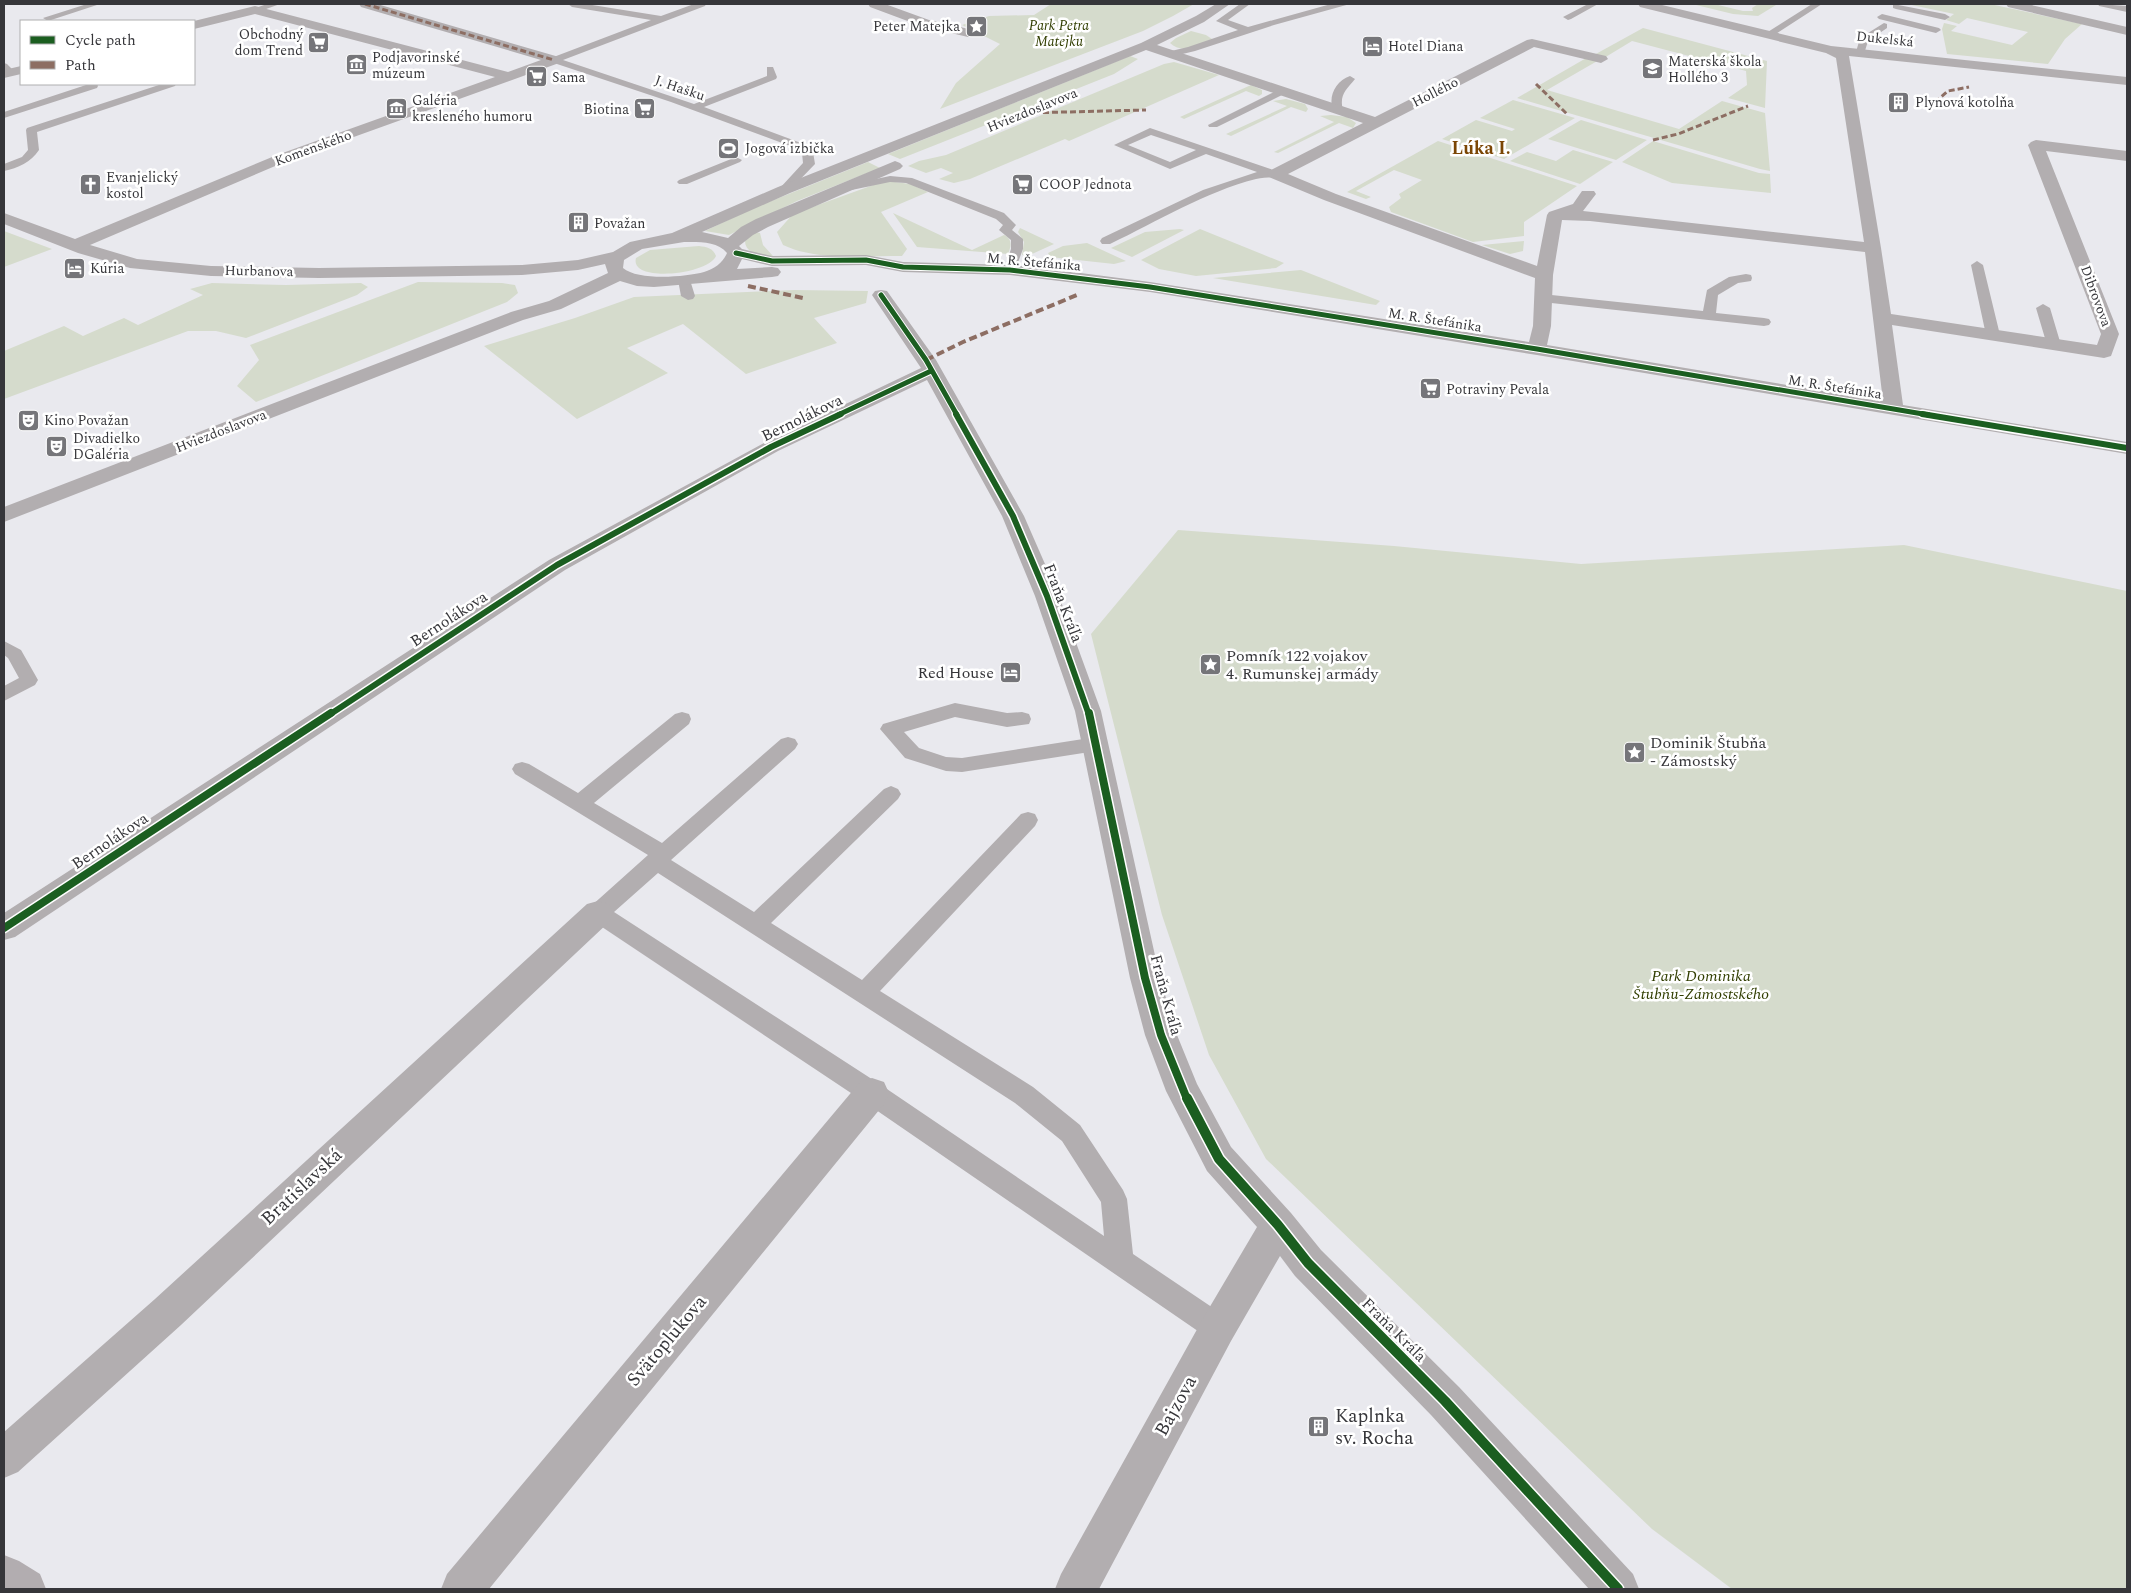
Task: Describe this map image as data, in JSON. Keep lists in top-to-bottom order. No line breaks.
{"streets":{"street":["Dukelská","Hollého","Hviezdoslavova","Komenského","M. R. Štefánika","Hurbanova","Dibrovova","Bernolákova","Fraňa Kráľa","Bratislavská","Svätoplukova","Bajzova"],"lane":["J. Hašku"]},"crossings":[["J. Hašku","Hviezdoslavova"],["J. Hašku","Komenského"],["Hviezdoslavova","M. R. Štefánika"],["Hviezdoslavova","Hurbanova"],["Komenského","Hurbanova"],["Bernolákova","Fraňa Kráľa"],["Fraňa Kráľa","Bajzova"]],"districts":["Lúka I."],"parks":["Park Petra Matejku","Park Dominika Štubňu-Zámostského"],"places":{"place":["Peter Matejka","Pomník 122 vojakov 4. Rumunskej armády","Dominik Štubňa - Zámostský"],"supermarket":["Obchodný dom Trend","Sama","Biotina","COOP Jednota","Potraviny Pevala"],"hotel":["Hotel Diana","Kúria","Red House"],"museum":["Podjavorinské múzeum","Galéria kresleného humoru"],"school or university":["Materská škola Hollého 3"],"building":["Plynová kotolňa","Považan","Kaplnka sv. Rocha"],"sports":["Jogová izbička"],"church":["Evanjelický kostol"],"theatre":["Kino Považan","Divadielko DGaléria"]},"legend":["Cycle path","Path"]}
